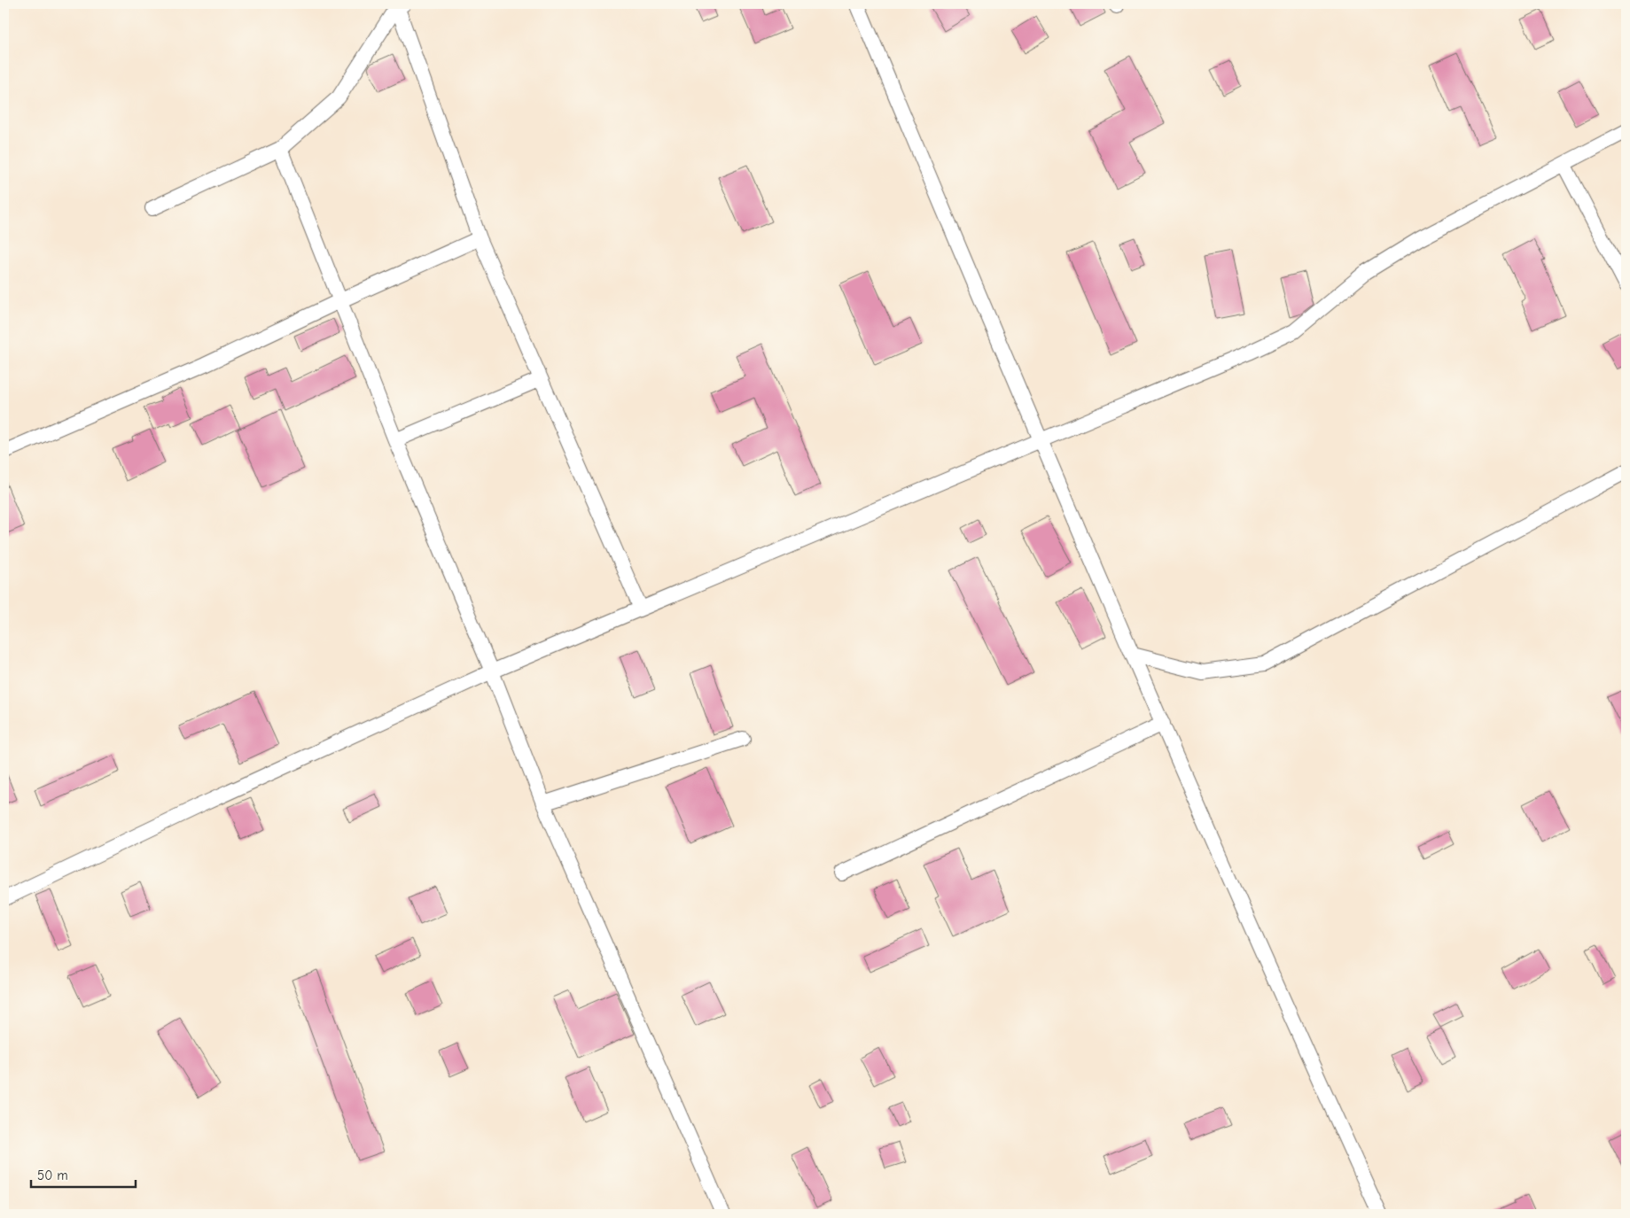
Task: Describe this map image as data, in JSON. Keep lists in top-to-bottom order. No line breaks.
{"scale_bar":"50 m"}
